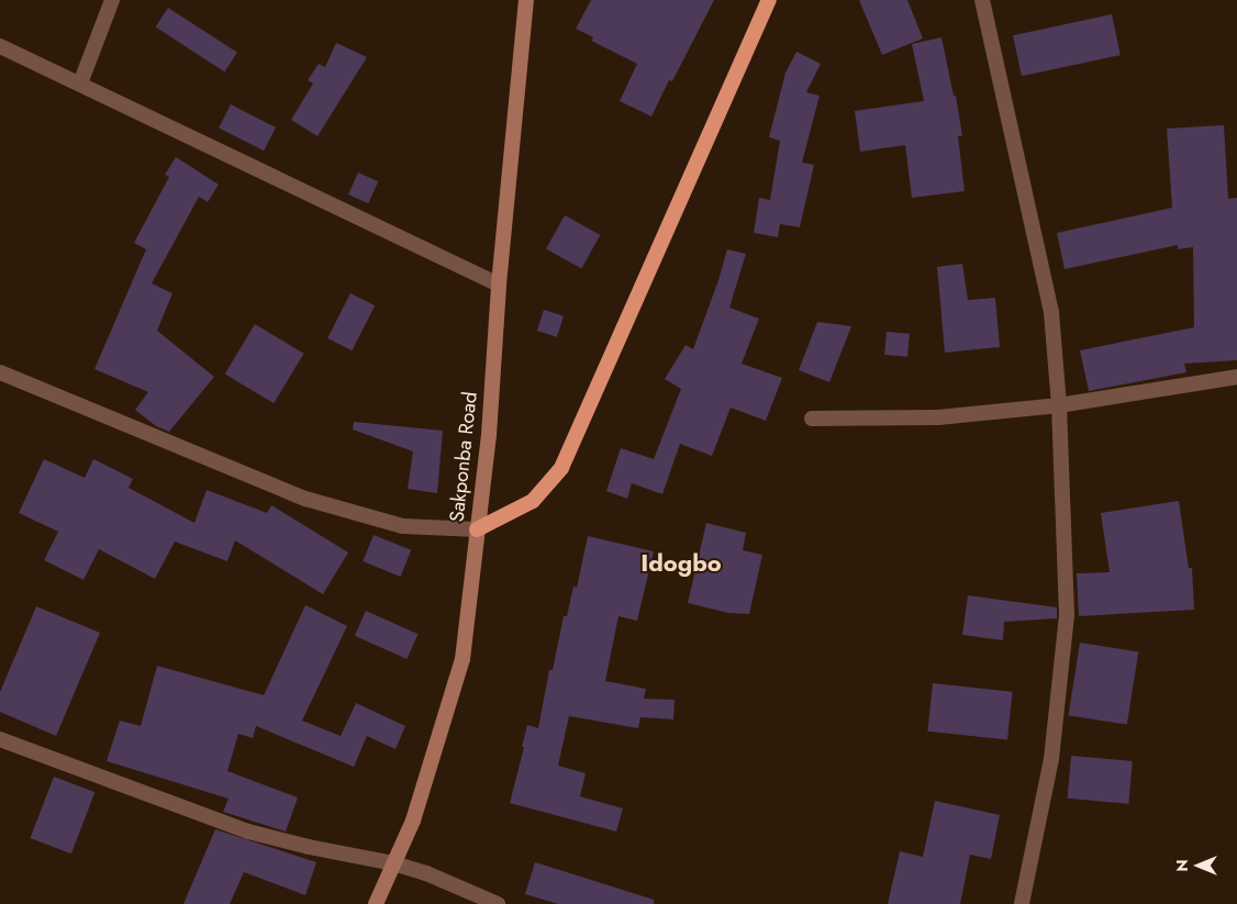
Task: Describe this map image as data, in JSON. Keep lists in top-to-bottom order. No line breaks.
{"streets":{"main road":["Sakponba Road"]},"districts":["Idogbo"],"north":"left"}
